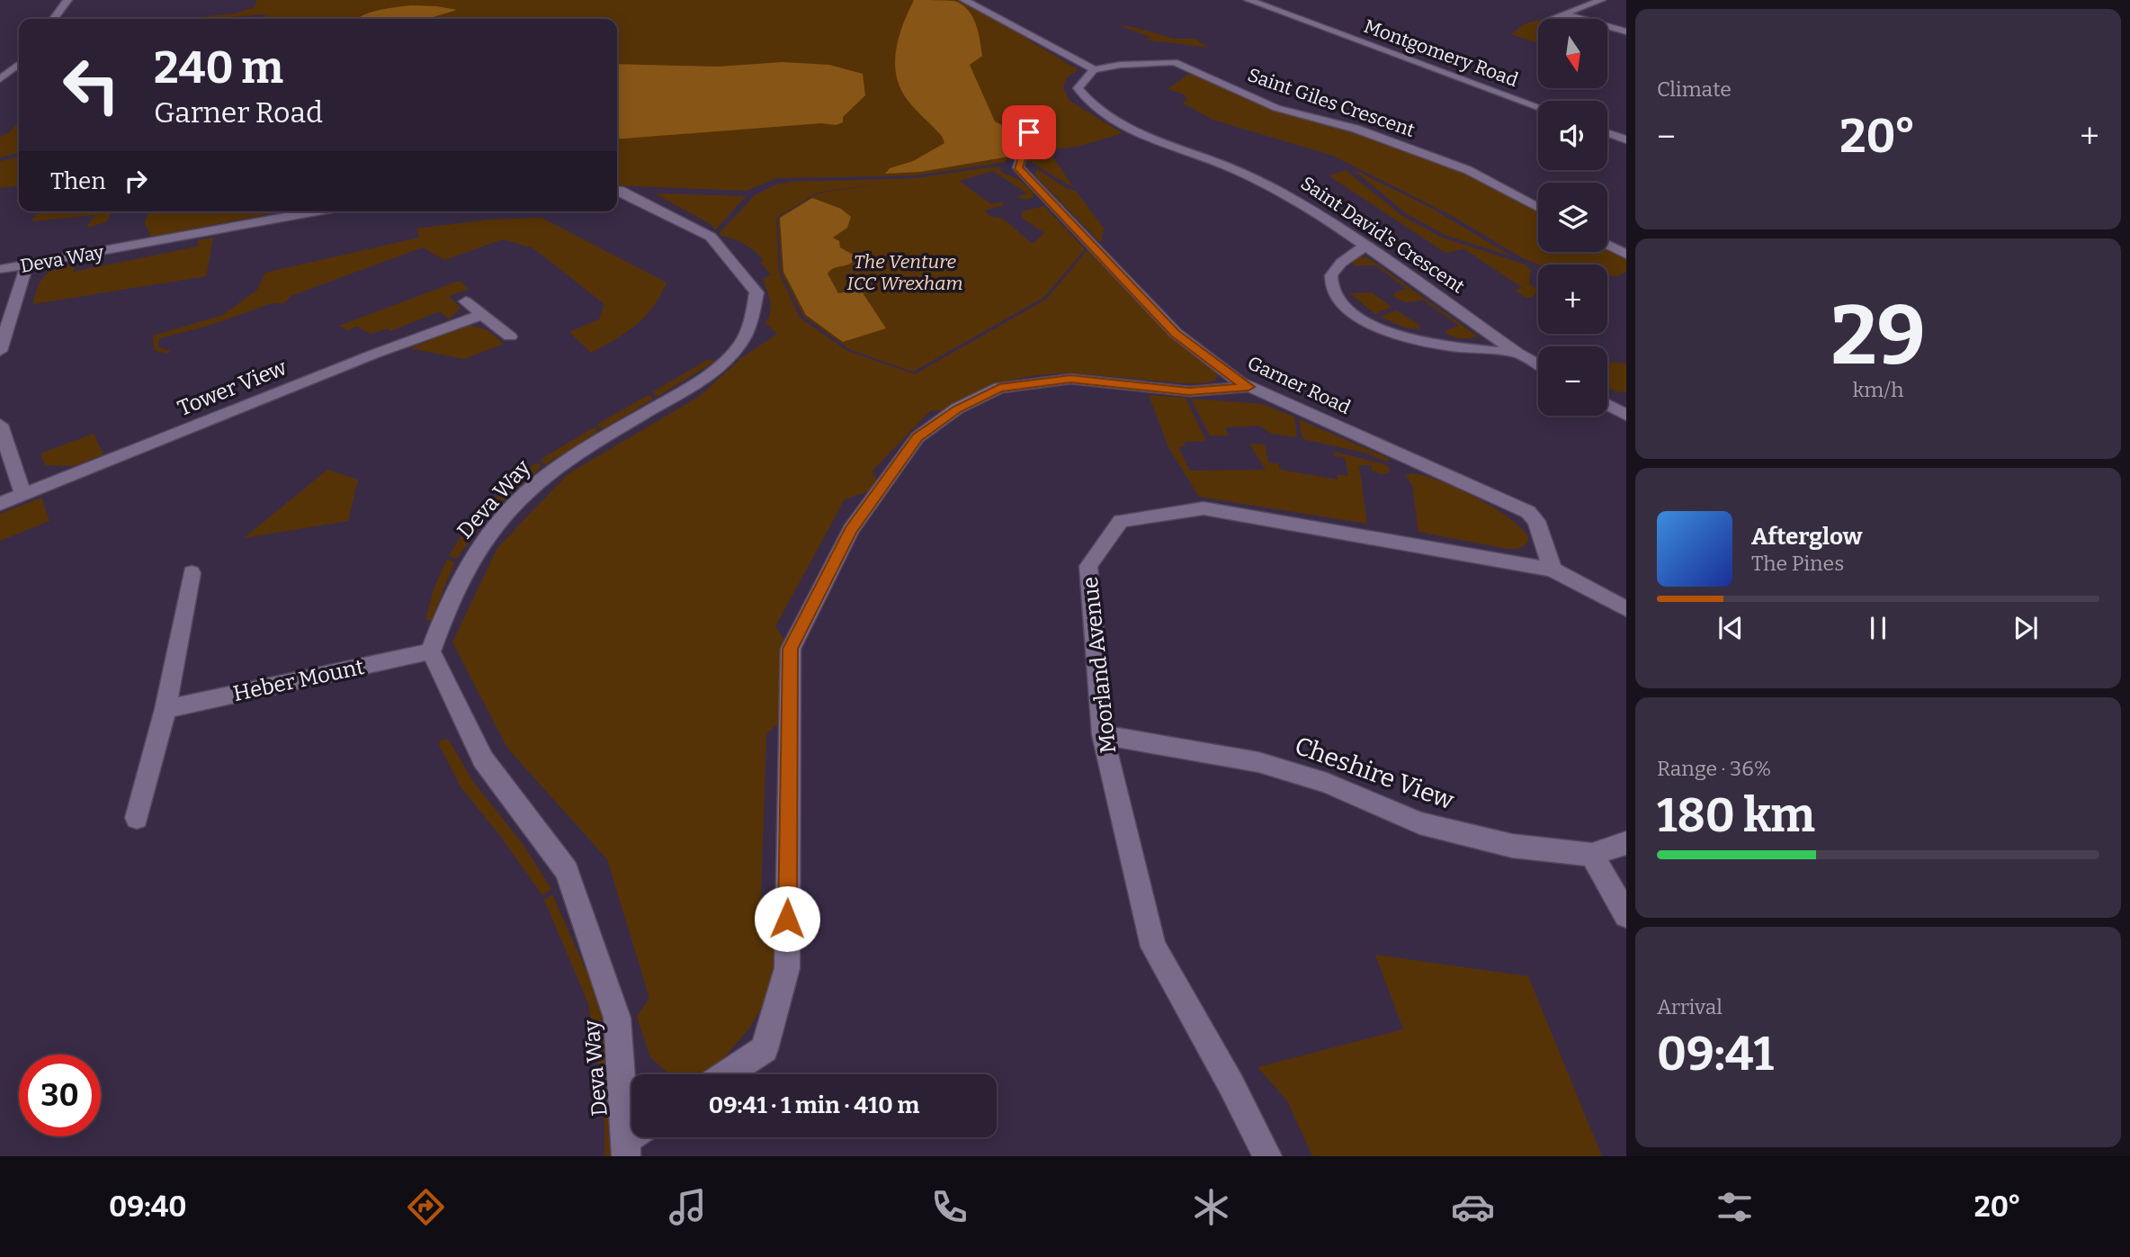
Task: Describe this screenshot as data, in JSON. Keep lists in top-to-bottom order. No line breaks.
{"streets":{"street":["Montgomery Road","Saint Giles Crescent","Saint David's Crescent","Deva Way","Garner Road","Tower View","Moorland Avenue","Heber Mount","Cheshire View"]},"crossings":[["Saint Giles Crescent","Saint David's Crescent"],["Deva Way","Heber Mount"],["Garner Road","Moorland Avenue"],["Moorland Avenue","Cheshire View"]],"parks":["The Venture ICC Wrexham"],"north":"bottom","page":{"tile":["Climate",["29","km/h"],["Range · 36%","180 km"],["Arrival","09:41"]],"map_buttons":["+","−"],"turn":["240 m","Garner Road"],"heat":["−","20°","+"],"then":"Then","song":["Afterglow","The Pines"],"limit":"30","trip":"09:41 · 1 min · 410 m","tabs":["09:40","20°"]}}
